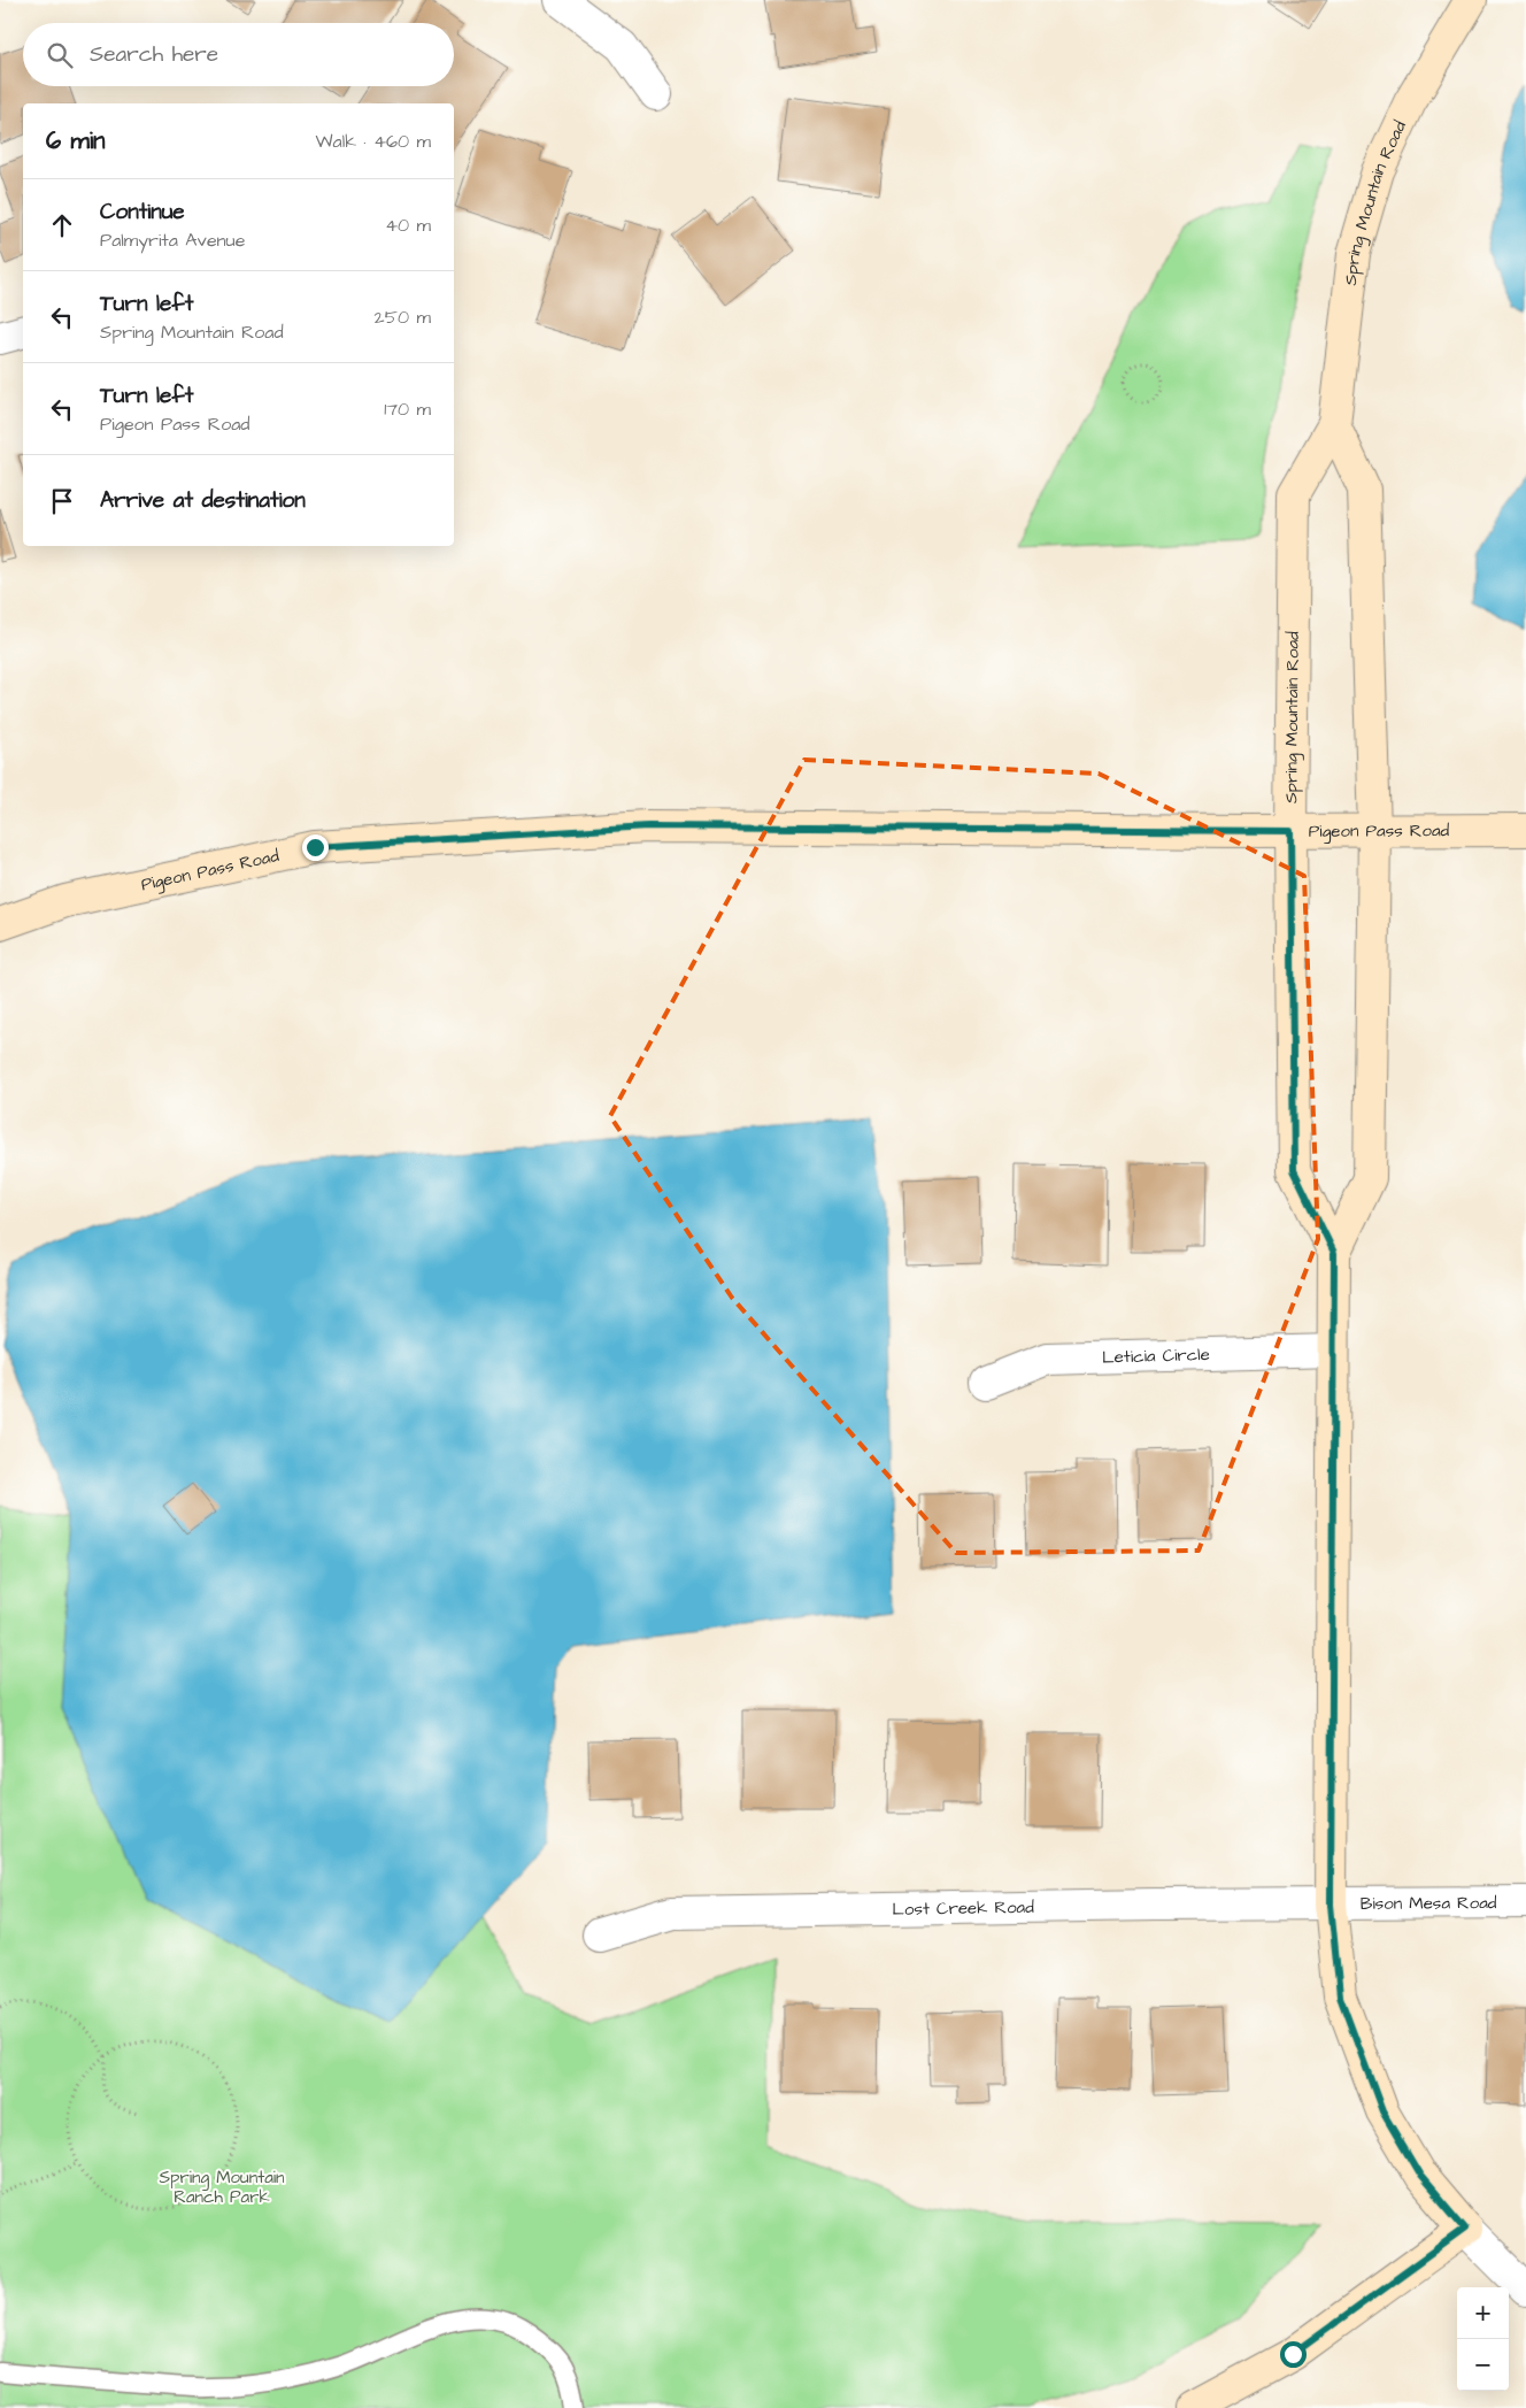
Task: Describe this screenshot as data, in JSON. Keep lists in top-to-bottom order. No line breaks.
{"streets":{"street":["Spring Mountain Road","Pigeon Pass Road","Leticia Circle","Bison Mesa Road","Lost Creek Road"]},"crossings":[["Spring Mountain Road","Pigeon Pass Road"],["Spring Mountain Road","Leticia Circle"],["Spring Mountain Road","Bison Mesa Road"],["Spring Mountain Road","Lost Creek Road"],["Bison Mesa Road","Lost Creek Road"]],"parks":["Spring Mountain Ranch Park"],"page":{"search":"Search here","heading":["6 min","Walk · 460 m"],"list":[["Continue","Palmyrita Avenue","40 m"],["Turn left","Spring Mountain Road","250 m"],["Turn left","Pigeon Pass Road","170 m"],"Arrive at destination"],"map_buttons":["+","−"]}}
